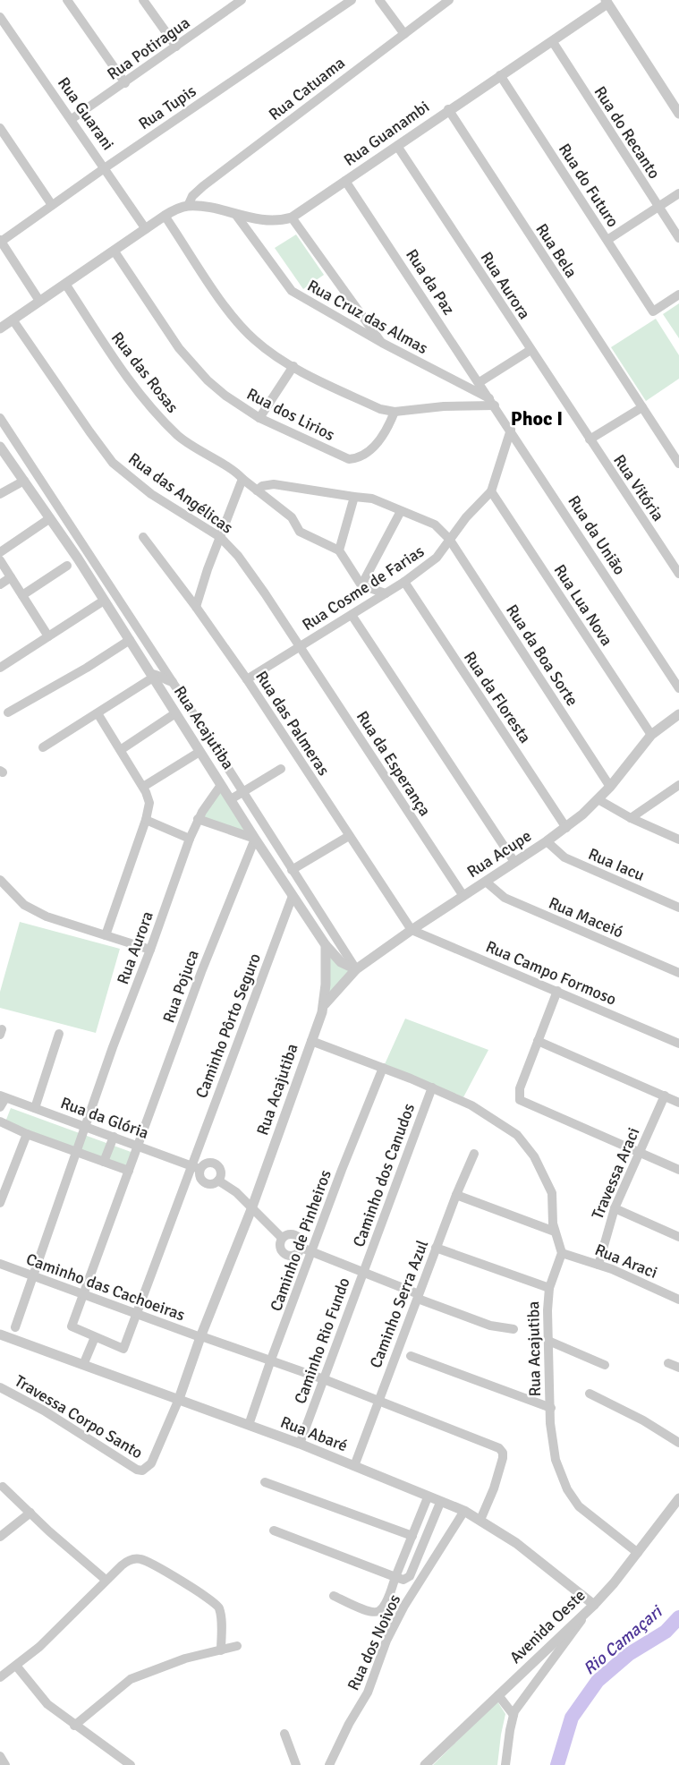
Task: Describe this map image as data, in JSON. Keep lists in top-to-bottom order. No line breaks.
{"streets":{"street":["Rua Potiragua","Rua Catuama","Rua Tupis","Rua Guarani","Rua do Recanto","Rua Guanambi","Rua do Futuro","Rua Bela","Rua da Paz","Rua Aurora","Rua Cruz das Almas","Rua das Rosas","Rua dos Lirios","Rua Vitória","Rua das Angélicas","Rua da União","Rua Cosme de Farias","Rua Lua Nova","Rua da Boa Sorte","Rua da Floresta","Rua das Palmeras","Rua Acajutiba","Rua da Esperança","Rua Acupe","Rua Iacu","Rua Maceió","Rua Campo Formoso","Rua Pojuca","Caminho Pôrto Seguro","Rua da Glória","Travessa Araci","Caminho dos Canudos","Caminho de Pinheiros","Rua Araci","Caminho das Cachoeiras","Caminho Serra Azul","Caminho Rio Fundo","Travessa Corpo Santo","Rua Abaré","Avenida Oeste","Rua dos Noivos"]},"crossings":[["Rua Potiragua","Rua Guarani"],["Rua Catuama","Rua Guanambi"],["Rua Tupis","Rua Guarani"],["Rua do Recanto","Rua Guanambi"],["Rua Guanambi","Rua do Futuro"],["Rua Guanambi","Rua Bela"],["Rua Guanambi","Rua da Paz"],["Rua Guanambi","Rua Aurora"],["Rua Guanambi","Rua Cruz das Almas"],["Rua da Paz","Rua Cruz das Almas"],["Rua da Paz","Rua da União"],["Rua Aurora","Rua Vitória"],["Rua Aurora","Rua Acajutiba"],["Rua Aurora","Rua da Glória"],["Rua Aurora","Caminho das Cachoeiras"],["Rua Cruz das Almas","Rua da União"],["Rua das Rosas","Rua da Boa Sorte"],["Rua das Angélicas","Rua Cosme de Farias"],["Rua das Angélicas","Rua da Esperança"],["Rua da União","Rua Cosme de Farias"],["Rua Cosme de Farias","Rua Lua Nova"],["Rua Cosme de Farias","Rua da Boa Sorte"],["Rua Cosme de Farias","Rua da Floresta"],["Rua Cosme de Farias","Rua das Palmeras"],["Rua Cosme de Farias","Rua da Esperança"],["Rua Lua Nova","Rua Acupe"],["Rua da Boa Sorte","Rua Acupe"],["Rua da Floresta","Rua Acupe"],["Rua das Palmeras","Rua Acupe"],["Rua das Palmeras","Rua Campo Formoso"],["Rua Acajutiba","Rua Acupe"],["Rua Acajutiba","Rua Pojuca"],["Rua Acajutiba","Caminho Pôrto Seguro"],["Rua Acajutiba","Caminho dos Canudos"],["Rua Acajutiba","Caminho de Pinheiros"],["Rua Acajutiba","Rua Araci"],["Rua Acajutiba","Caminho das Cachoeiras"],["Rua Acajutiba","Travessa Corpo Santo"],["Rua Acajutiba","Rua Abaré"],["Rua Acajutiba","Avenida Oeste"],["Rua da Esperança","Rua Acupe"],["Rua Acupe","Rua Iacu"],["Rua Acupe","Rua Maceió"],["Rua Acupe","Rua Campo Formoso"],["Rua Pojuca","Caminho Pôrto Seguro"],["Rua Pojuca","Rua da Glória"],["Rua Pojuca","Caminho das Cachoeiras"],["Caminho Pôrto Seguro","Rua da Glória"],["Caminho Pôrto Seguro","Caminho das Cachoeiras"],["Travessa Araci","Rua Araci"],["Caminho dos Canudos","Caminho Rio Fundo"],["Caminho de Pinheiros","Caminho das Cachoeiras"],["Caminho de Pinheiros","Rua Abaré"],["Caminho das Cachoeiras","Caminho Serra Azul"],["Caminho das Cachoeiras","Caminho Rio Fundo"],["Caminho das Cachoeiras","Rua Abaré"],["Caminho Serra Azul","Rua Abaré"],["Caminho Rio Fundo","Rua Abaré"],["Travessa Corpo Santo","Rua Abaré"],["Rua Abaré","Avenida Oeste"],["Rua Abaré","Rua dos Noivos"]],"districts":["Phoc I"],"water":["Rio Camaçari"]}
